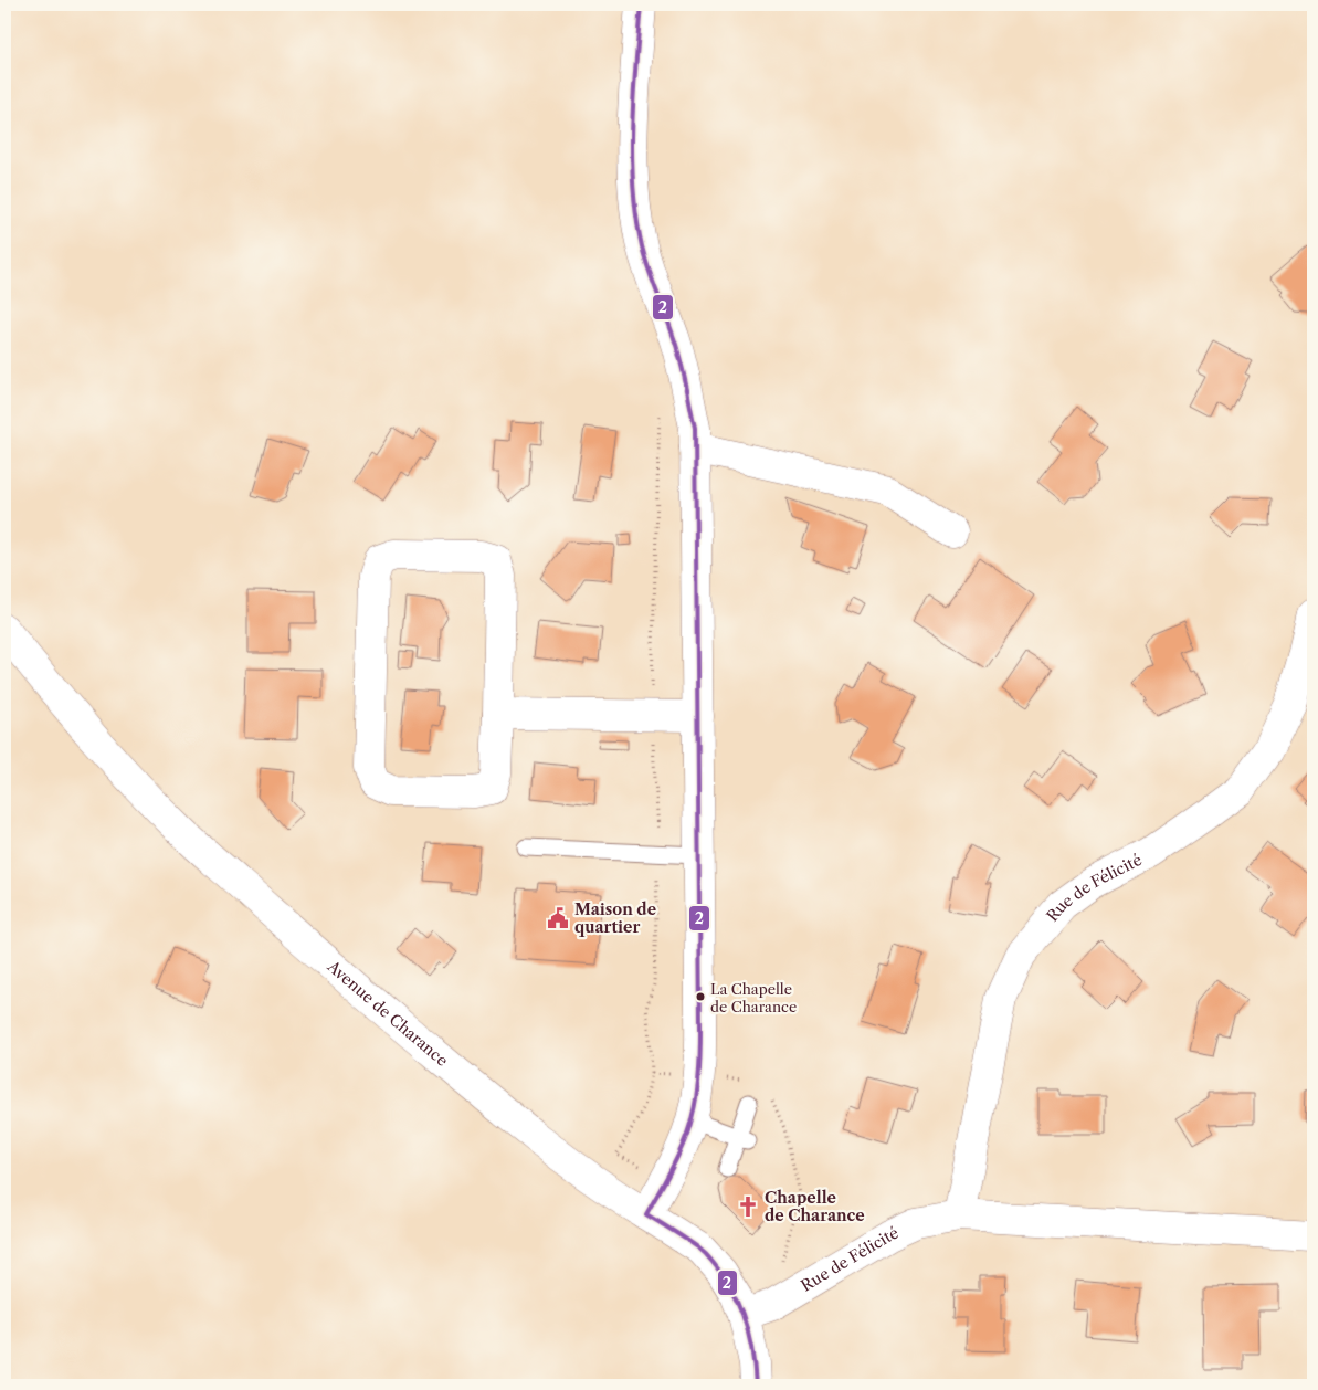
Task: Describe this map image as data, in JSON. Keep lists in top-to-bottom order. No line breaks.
{"streets":{"street":["Rue de Félicité","Avenue de Charance"]},"crossings":[["Rue de Félicité","Avenue de Charance"]],"places":{"public building":["Maison de quartier"],"other":["La Chapelle de Charance"],"church":["Chapelle de Charance"]},"lines":["transit line 2"]}
